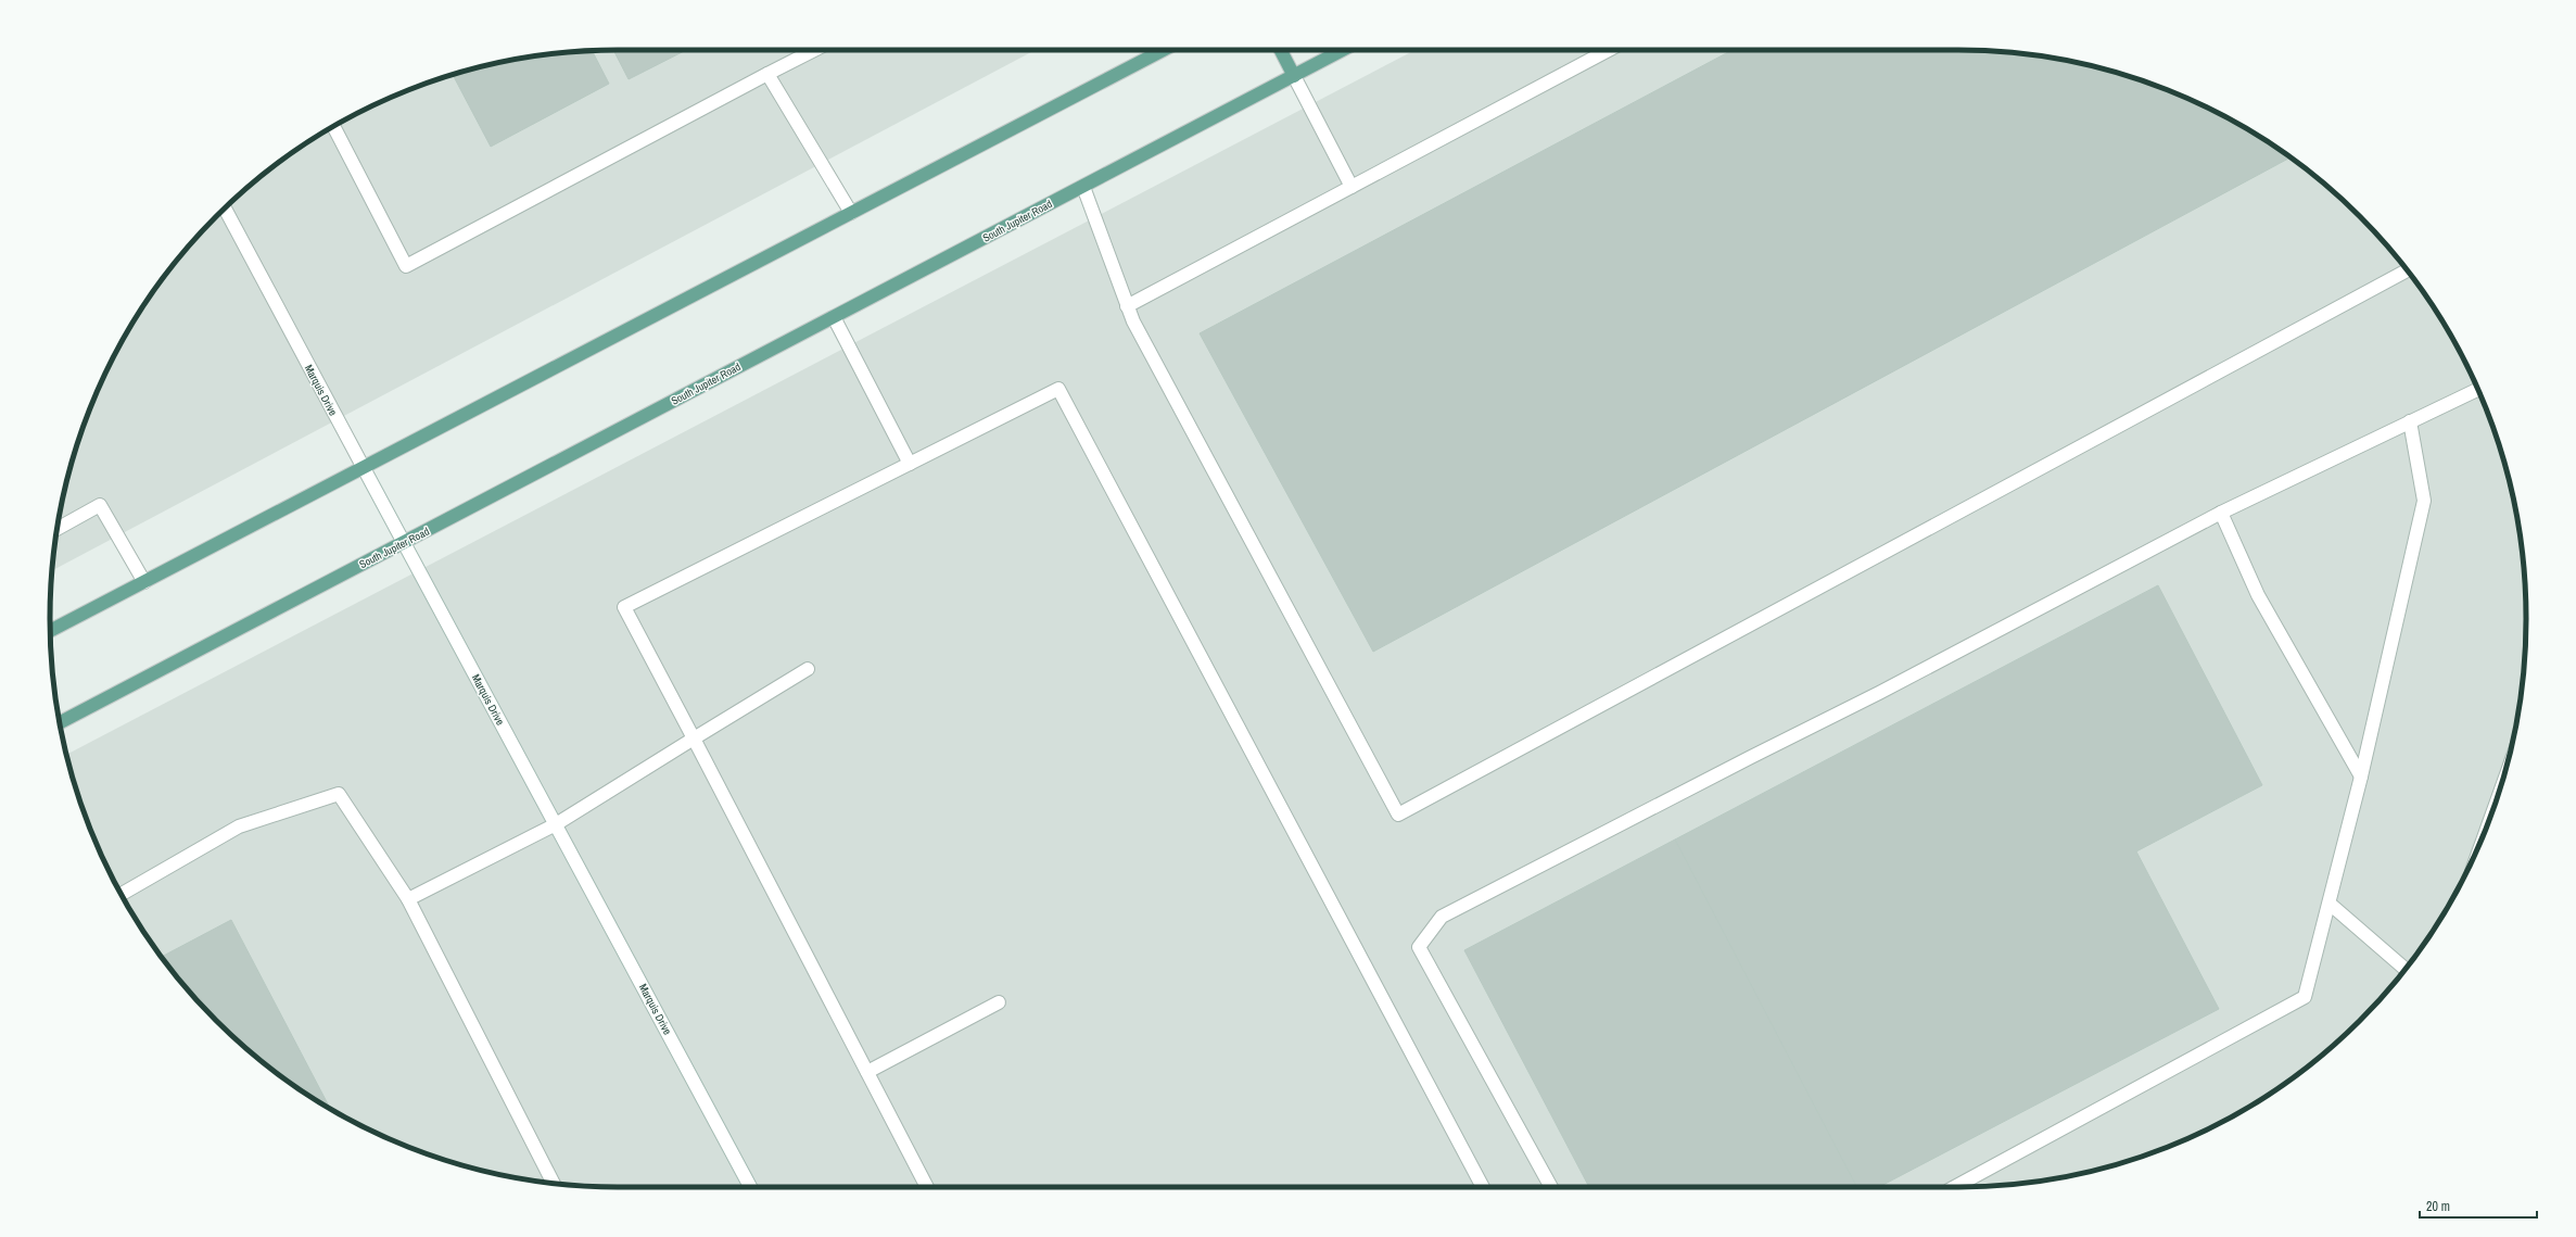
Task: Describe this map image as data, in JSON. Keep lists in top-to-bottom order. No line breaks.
{"streets":{"main road":["South Jupiter Road"],"street":["Marquis Drive"]},"crossings":[["South Jupiter Road","Marquis Drive"]],"scale_bar":"20 m"}
